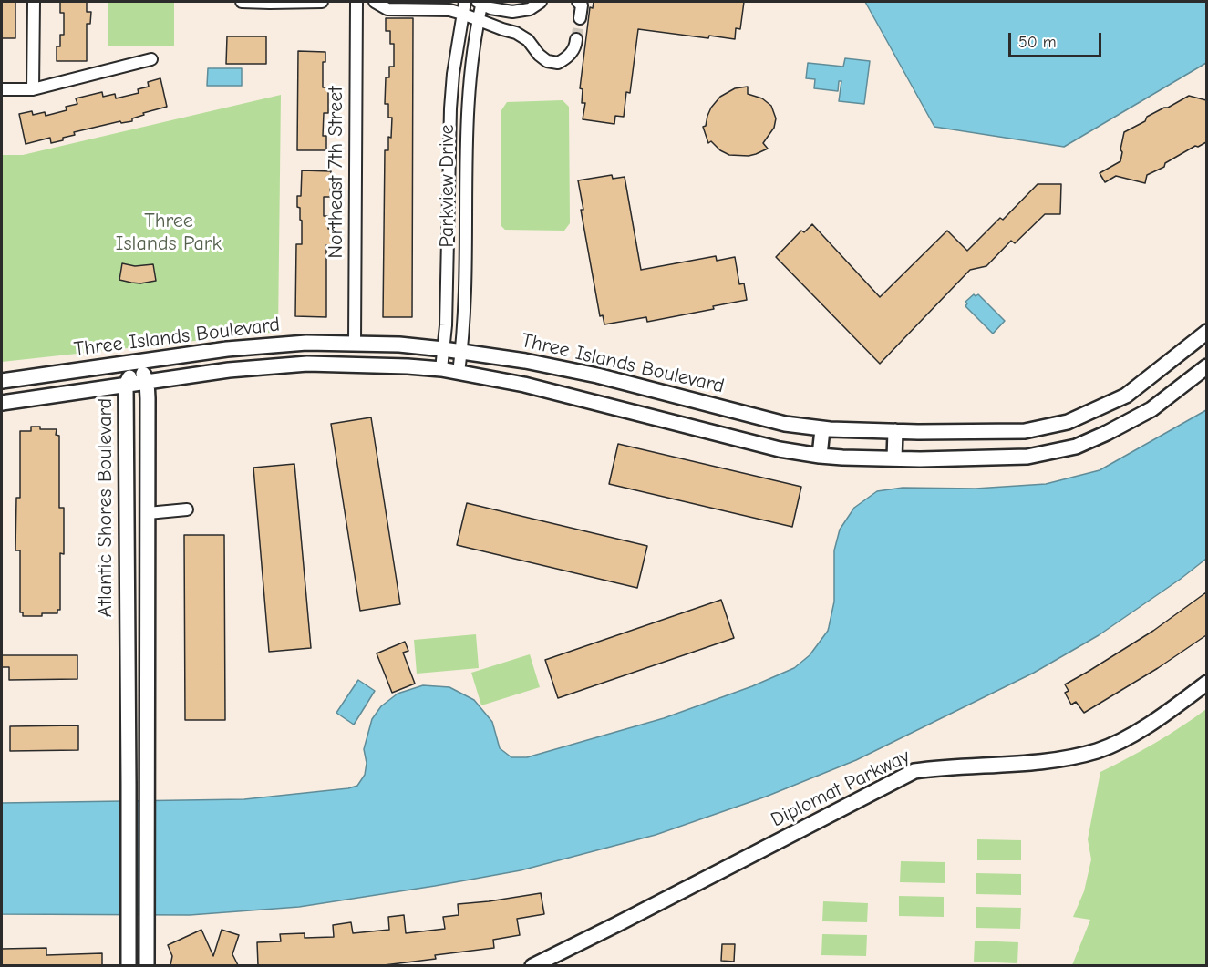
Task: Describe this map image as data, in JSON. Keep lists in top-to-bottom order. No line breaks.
{"streets":{"street":["Northeast 7th Street","Parkview Drive","Three Islands Boulevard","Atlantic Shores Boulevard","Diplomat Parkway"]},"crossings":[["Northeast 7th Street","Three Islands Boulevard"],["Parkview Drive","Three Islands Boulevard"],["Three Islands Boulevard","Atlantic Shores Boulevard"]],"parks":["Three Islands Park"],"scale_bar":"50 m"}
